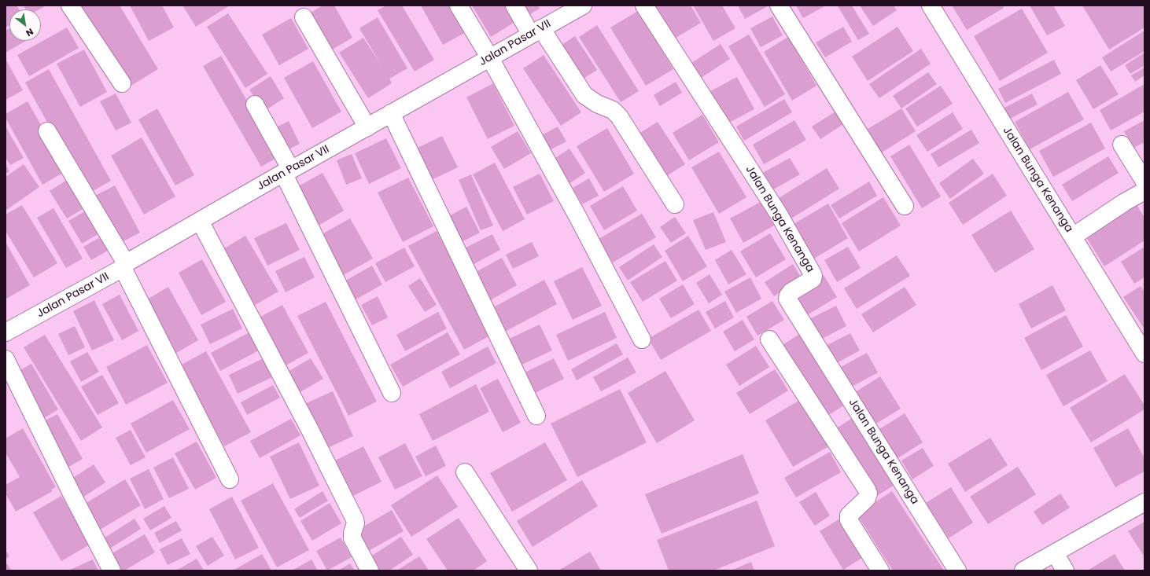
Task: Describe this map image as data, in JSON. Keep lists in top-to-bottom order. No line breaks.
{"streets":{"street":["Jalan Pasar VII","Jalan Bunga Kenanga"]},"north":"bottom right"}
